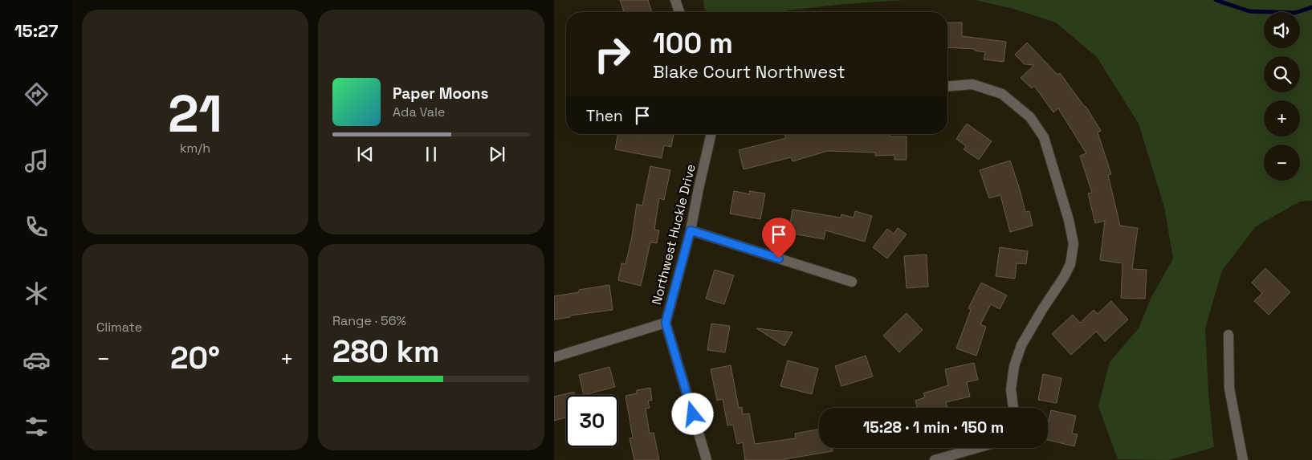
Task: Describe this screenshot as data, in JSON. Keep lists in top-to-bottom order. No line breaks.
{"streets":{"street":["Northwest Huckle Drive"]},"page":{"tabs":"15:27","tile":[["21","km/h"],"Climate",["Range · 56%","280 km"]],"map_buttons":["+","−"],"turn":["100 m","Blake Court Northwest"],"song":["Paper Moons","Ada Vale"],"then":"Then","heat":["−","20°","+"],"limit":"30","trip":"15:28 · 1 min · 150 m"}}
